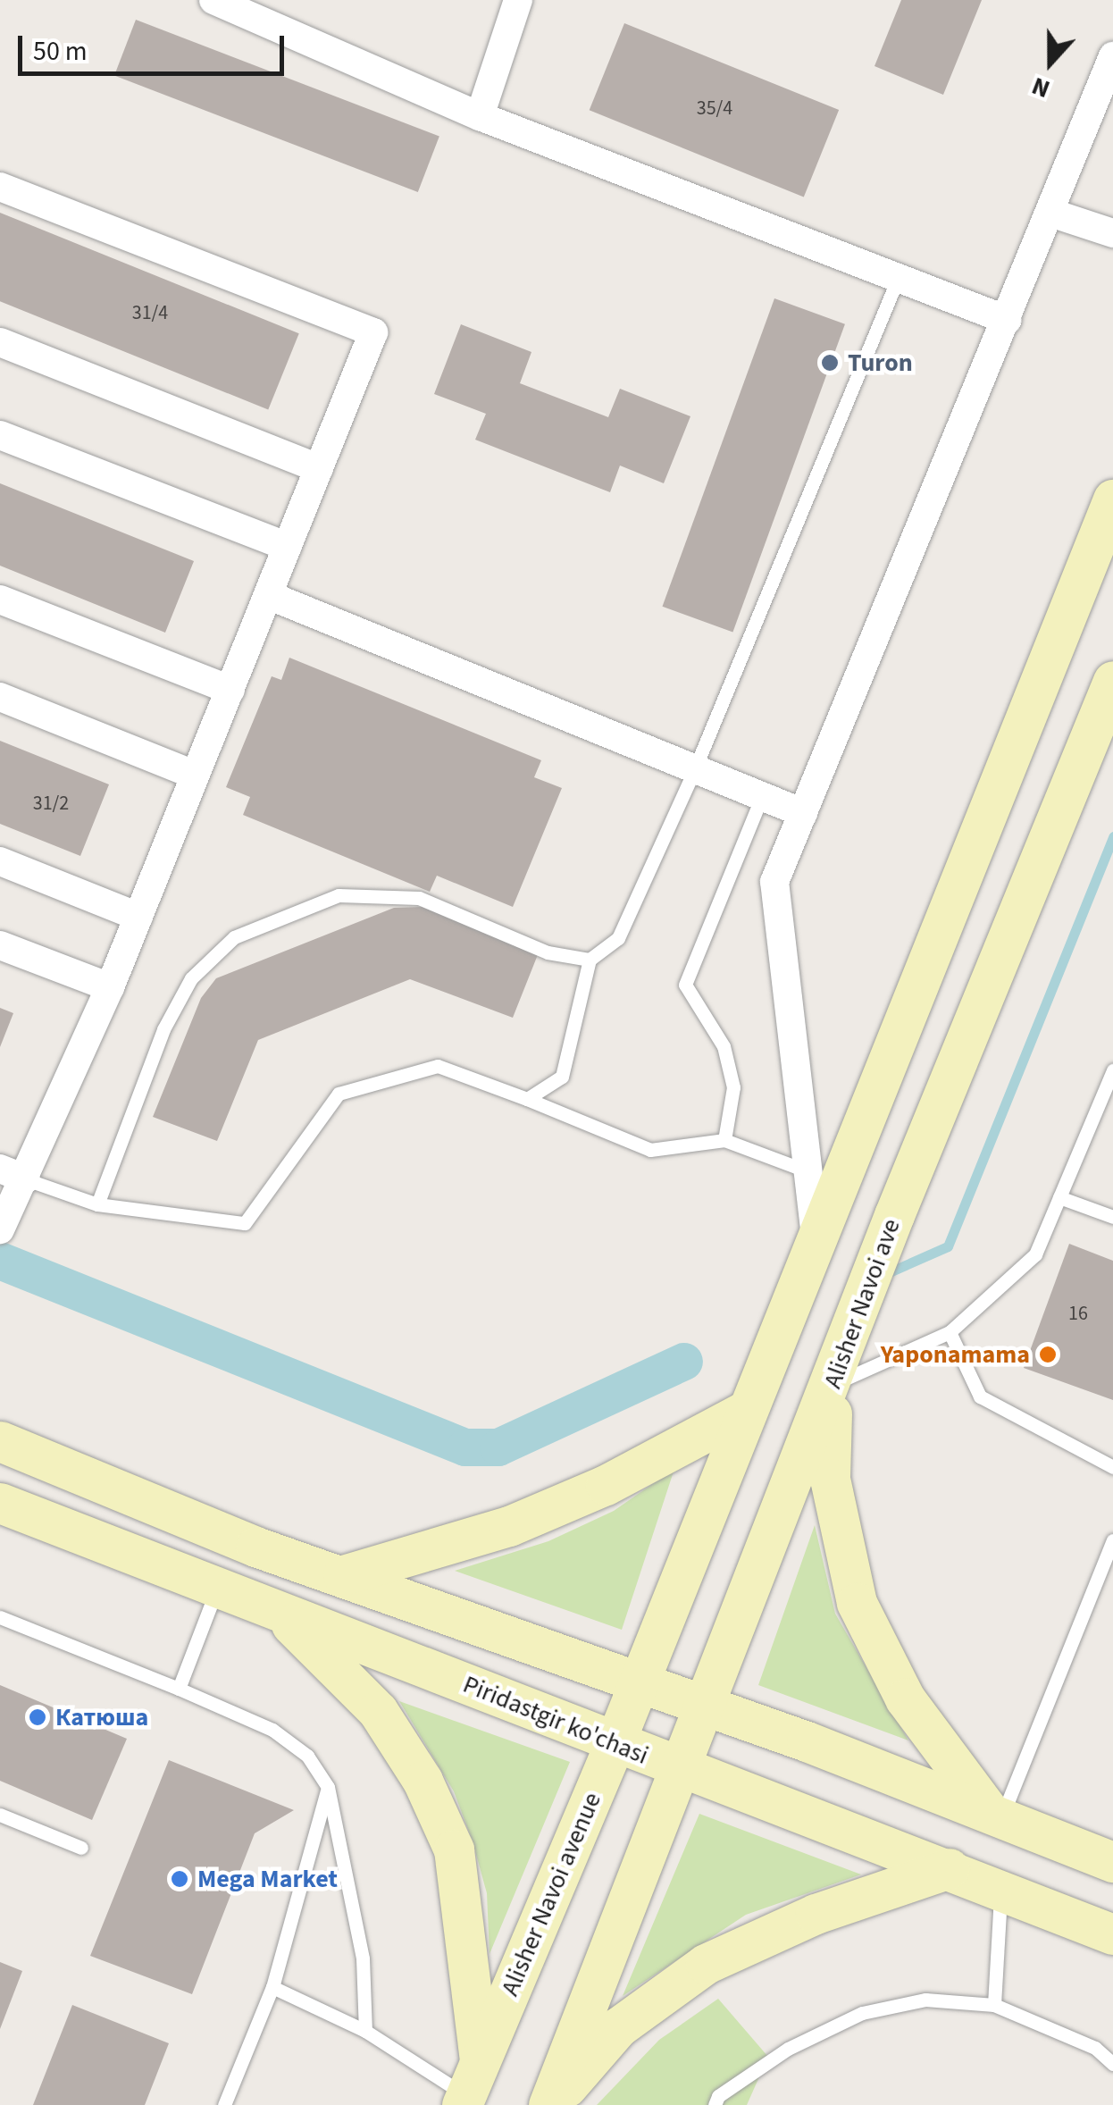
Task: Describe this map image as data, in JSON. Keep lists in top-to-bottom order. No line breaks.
{"streets":{"main road":["Alisher Navoi ave","Piridastgir ko'chasi","Alisher Navoi avenue"]},"crossings":[["Alisher Navoi ave","Piridastgir ko'chasi"],["Piridastgir ko'chasi","Alisher Navoi avenue"]],"places":["Turon","Yaponamama","Катюша","Mega Market"],"house_numbers":["35/4","31/4","31/2","16"],"scale_bar":"50 m","north":"bottom"}
